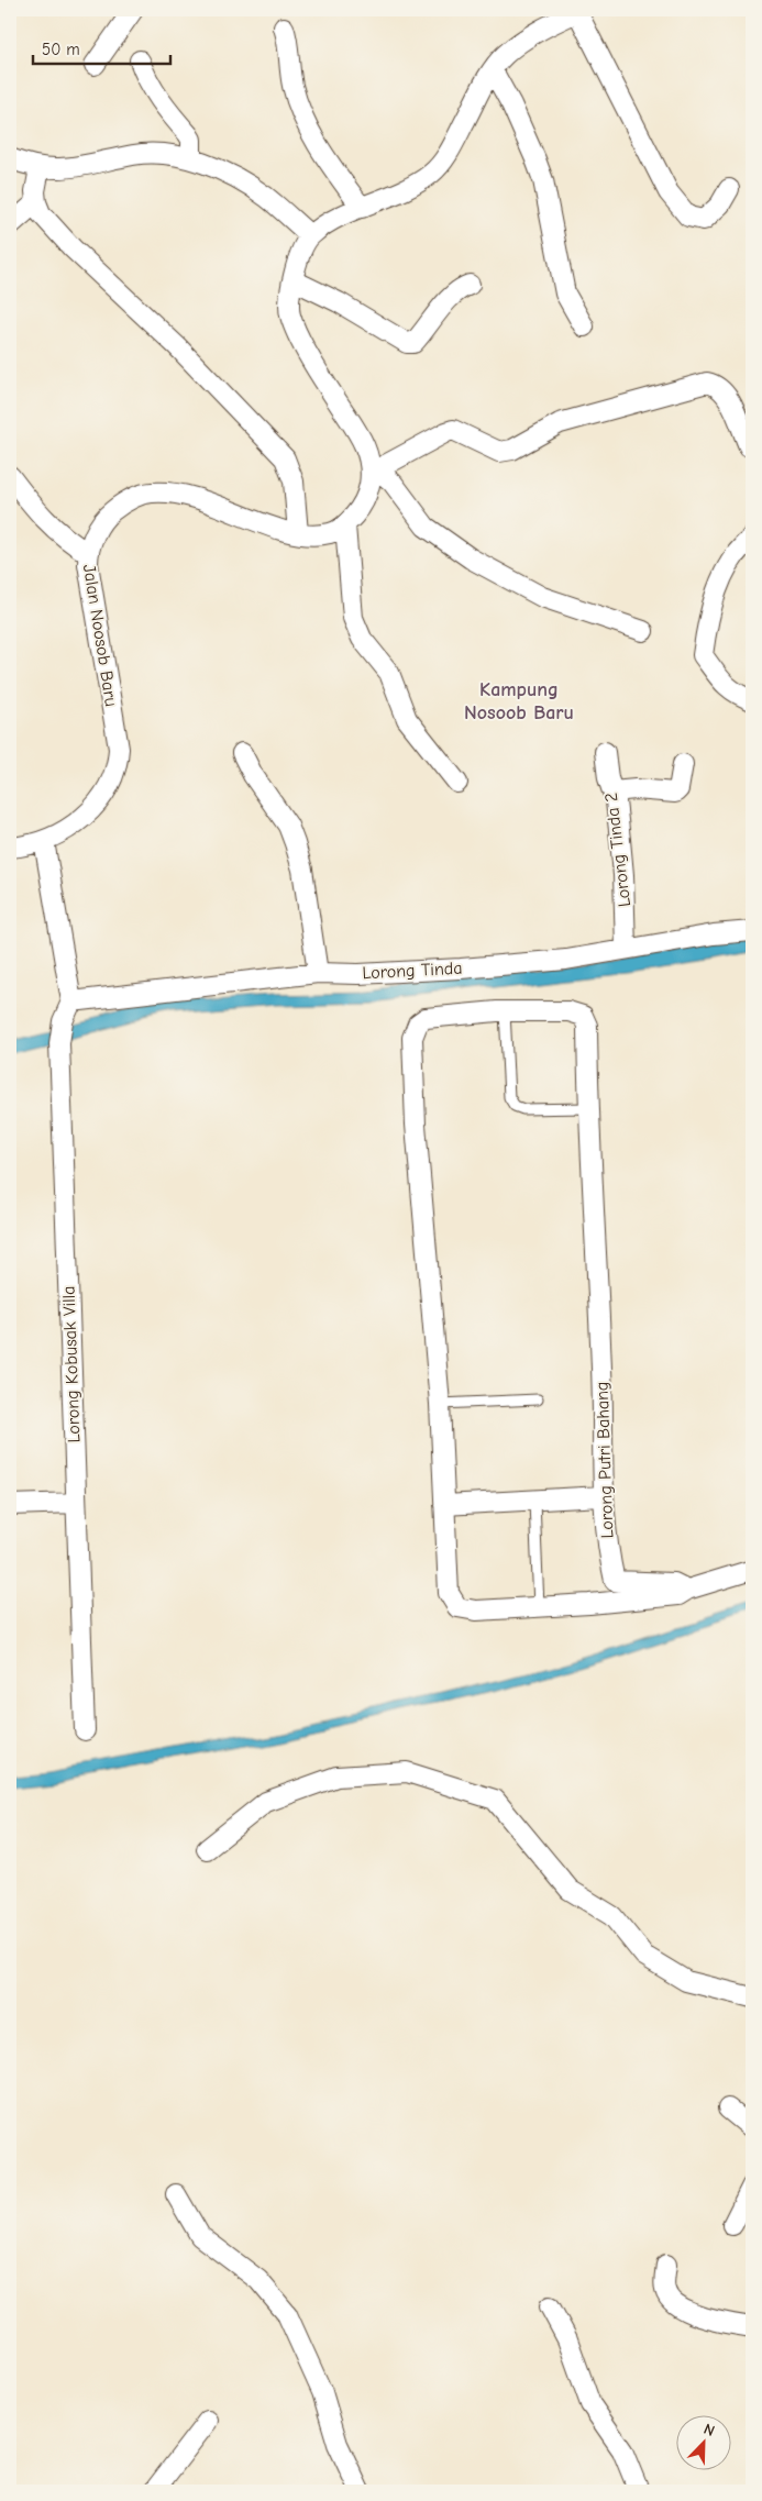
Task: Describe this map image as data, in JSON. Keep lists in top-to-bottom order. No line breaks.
{"streets":{"street":["Jalan Noosob Baru","Lorong Tinda 2","Lorong Tinda","Lorong Kobusak Villa","Lorong Putri Bahang"]},"crossings":[["Lorong Tinda 2","Lorong Tinda"],["Lorong Tinda","Lorong Kobusak Villa"]],"districts":["Kampung Nosoob Baru"],"scale_bar":"50 m","north":"top right"}
